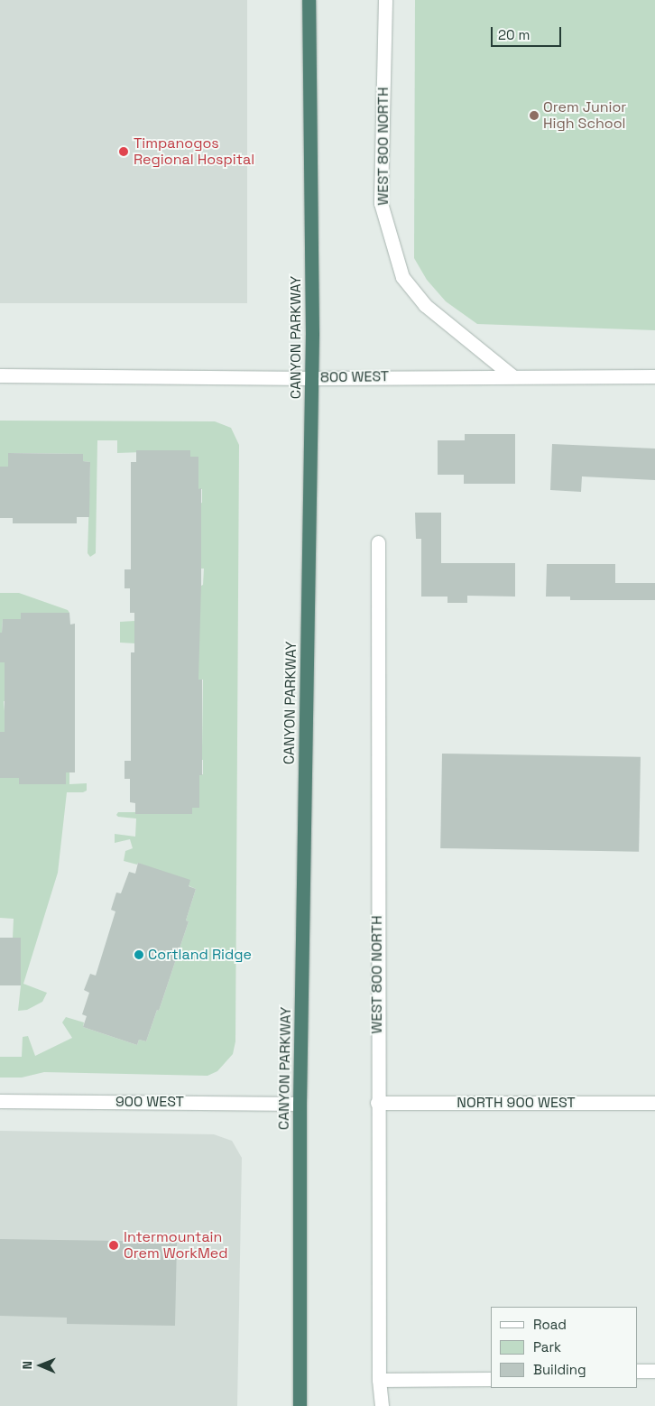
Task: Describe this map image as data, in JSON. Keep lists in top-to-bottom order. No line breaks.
{"streets":{"highway":["CANYON PARKWAY"],"street":["WEST 800 NORTH","800 WEST","900 WEST","NORTH 900 WEST"]},"crossings":[["WEST 800 NORTH","800 WEST"],["WEST 800 NORTH","NORTH 900 WEST"],["CANYON PARKWAY","800 WEST"],["CANYON PARKWAY","900 WEST"]],"places":["Orem Junior High School","Timpanogos Regional Hospital","Cortland Ridge","Intermountain Orem WorkMed"],"legend":["Road","Park","Building"],"scale_bar":"20 m","north":"left"}
